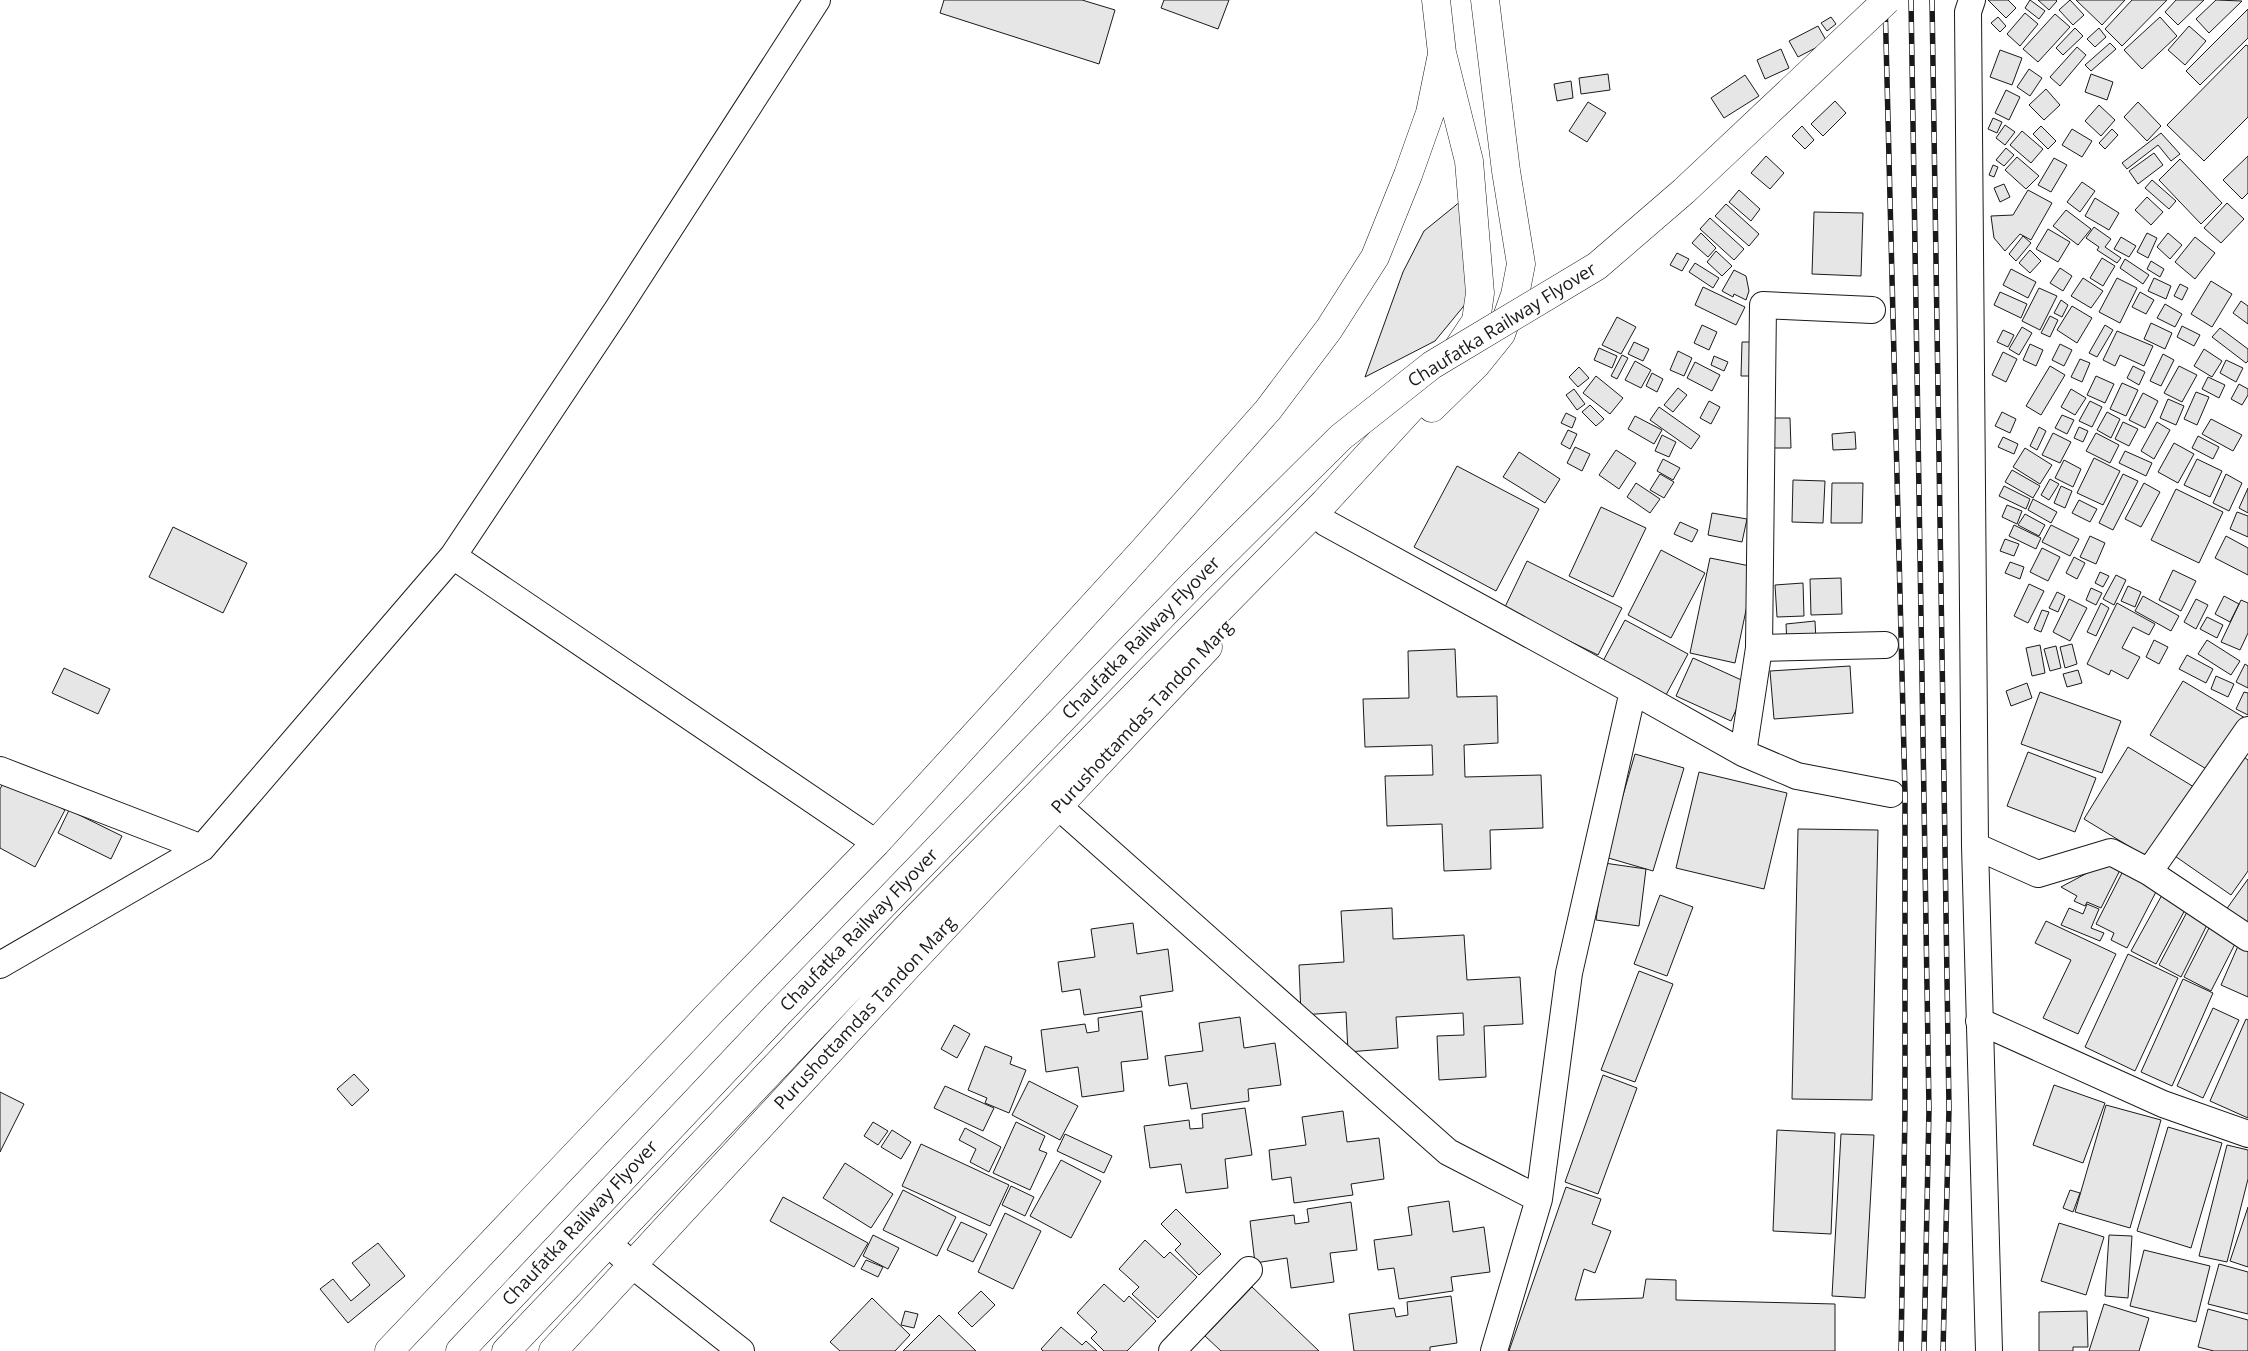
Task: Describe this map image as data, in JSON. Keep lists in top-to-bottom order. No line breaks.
{"streets":{"main road":["Chaufatka Railway Flyover","Purushottamdas Tandon Marg"]}}
